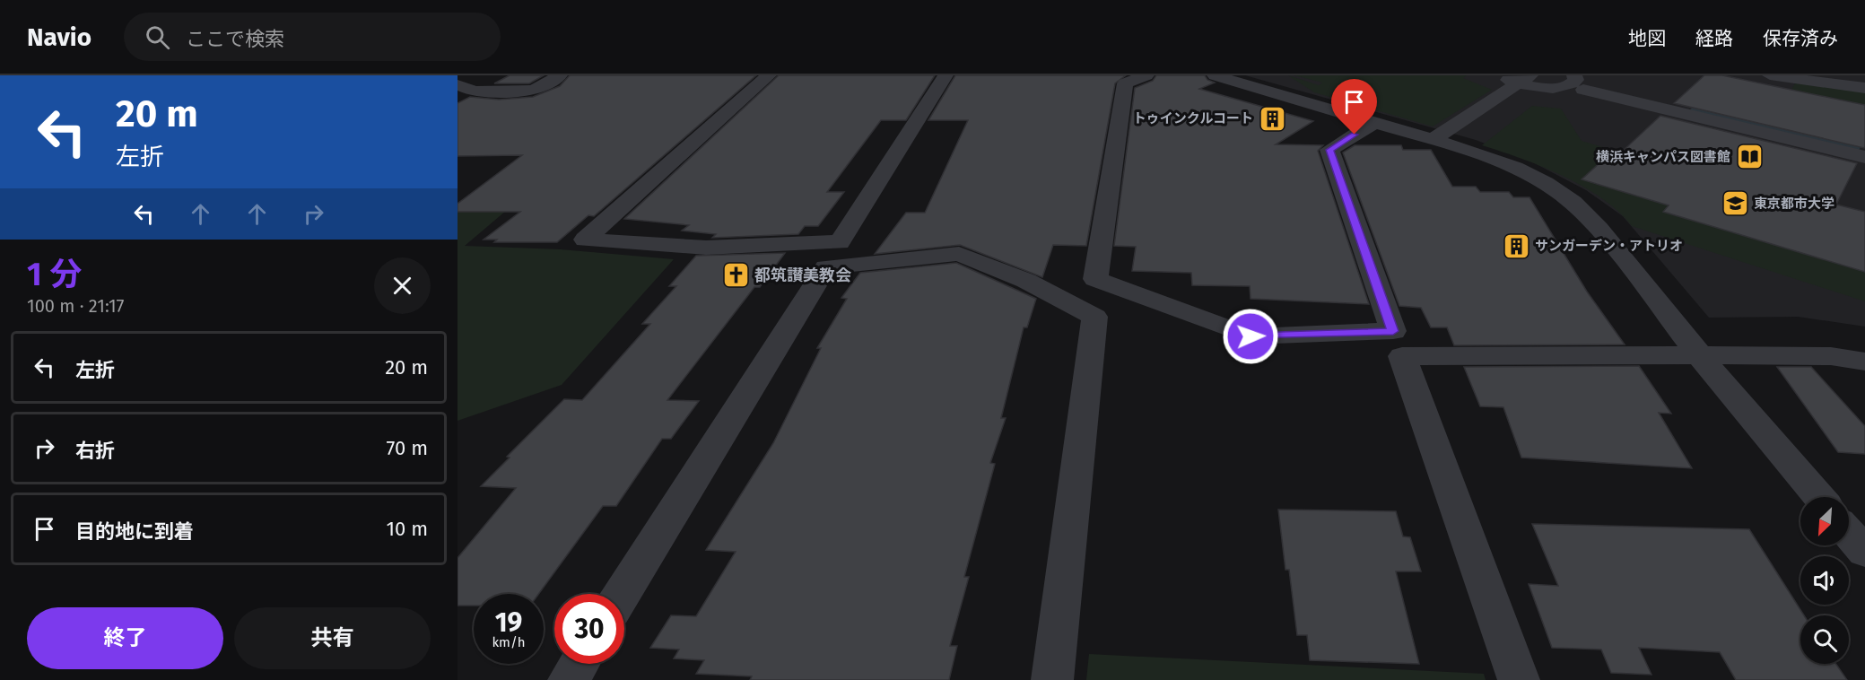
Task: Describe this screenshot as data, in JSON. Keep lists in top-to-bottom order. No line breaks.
{"places":{"building":["トゥインクルコート","サンガーデン・アトリオ"],"library":["横浜キャンパス図書館"],"school or university":["東京都市大学"],"church":["都筑讃美教会"]},"north":"bottom left","page":{"header":"Navio","search":"ここで検索","nav":["地図","経路","保存済み"],"turn":["20 m","左折"],"heading":["1 分","100 m · 21:17"],"list":[{"name":"左折","value":"20 m"},{"name":"右折","value":"70 m"},{"name":"目的地に到着","value":"10 m"}],"speed":"19 km/h","limit":"30","buttons":["終了","共有"]}}
